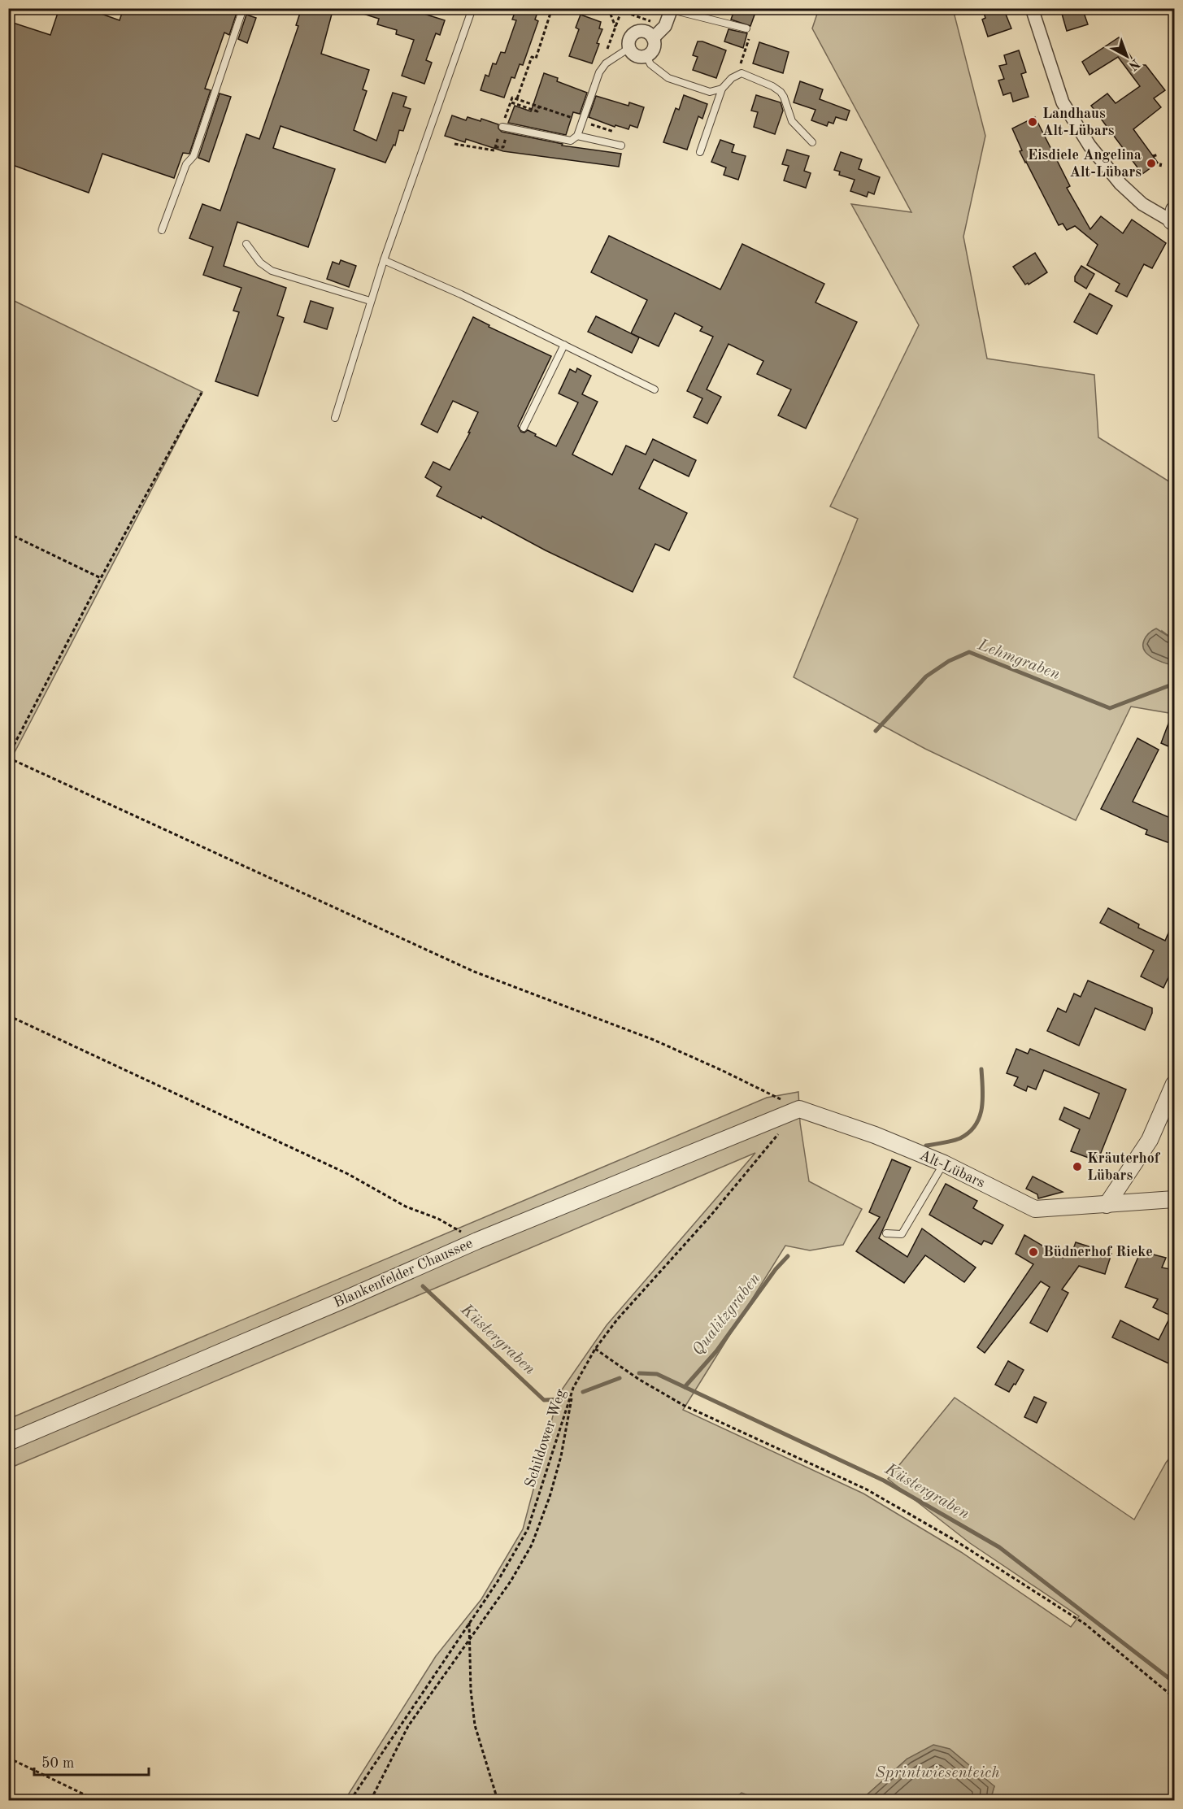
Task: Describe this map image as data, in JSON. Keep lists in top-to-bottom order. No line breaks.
{"streets":{"street":["Alt-Lübars","Blankenfelder Chaussee"],"path":["Schildower Weg"]},"crossings":[["Alt-Lübars","Blankenfelder Chaussee"]],"water":["Lehmgraben","Qualitzgraben","Küstergraben","Sprintwiesenteich"],"places":["Landhaus Alt-Lübars","Eisdiele Angelina Alt-Lübars","Kräuterhof Lübars","Büdnerhof Rieke"],"scale_bar":"50 m","north":"bottom right"}
